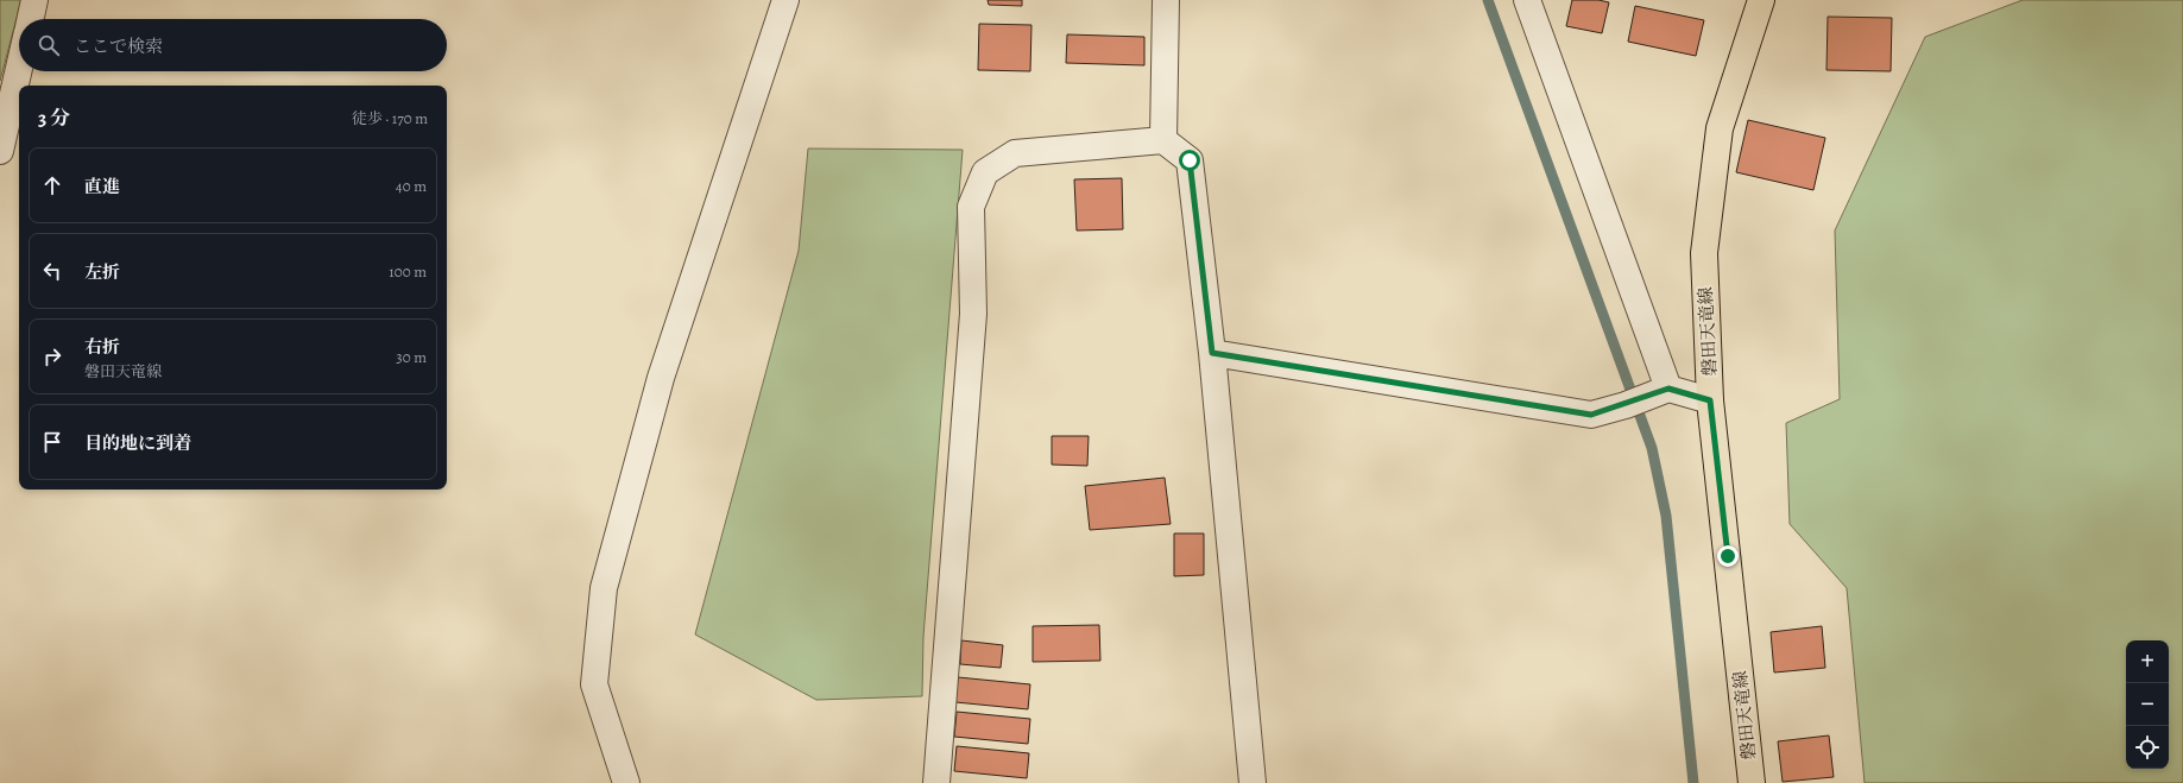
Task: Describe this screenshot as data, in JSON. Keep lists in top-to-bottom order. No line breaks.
{"streets":{"main road":["磐田天竜線"]},"page":{"search":"ここで検索","heading":["3 分","徒歩 · 170 m"],"list":[["直進","40 m"],["左折","100 m"],["右折","磐田天竜線","30 m"],"目的地に到着"],"map_buttons":["+","−"]}}
